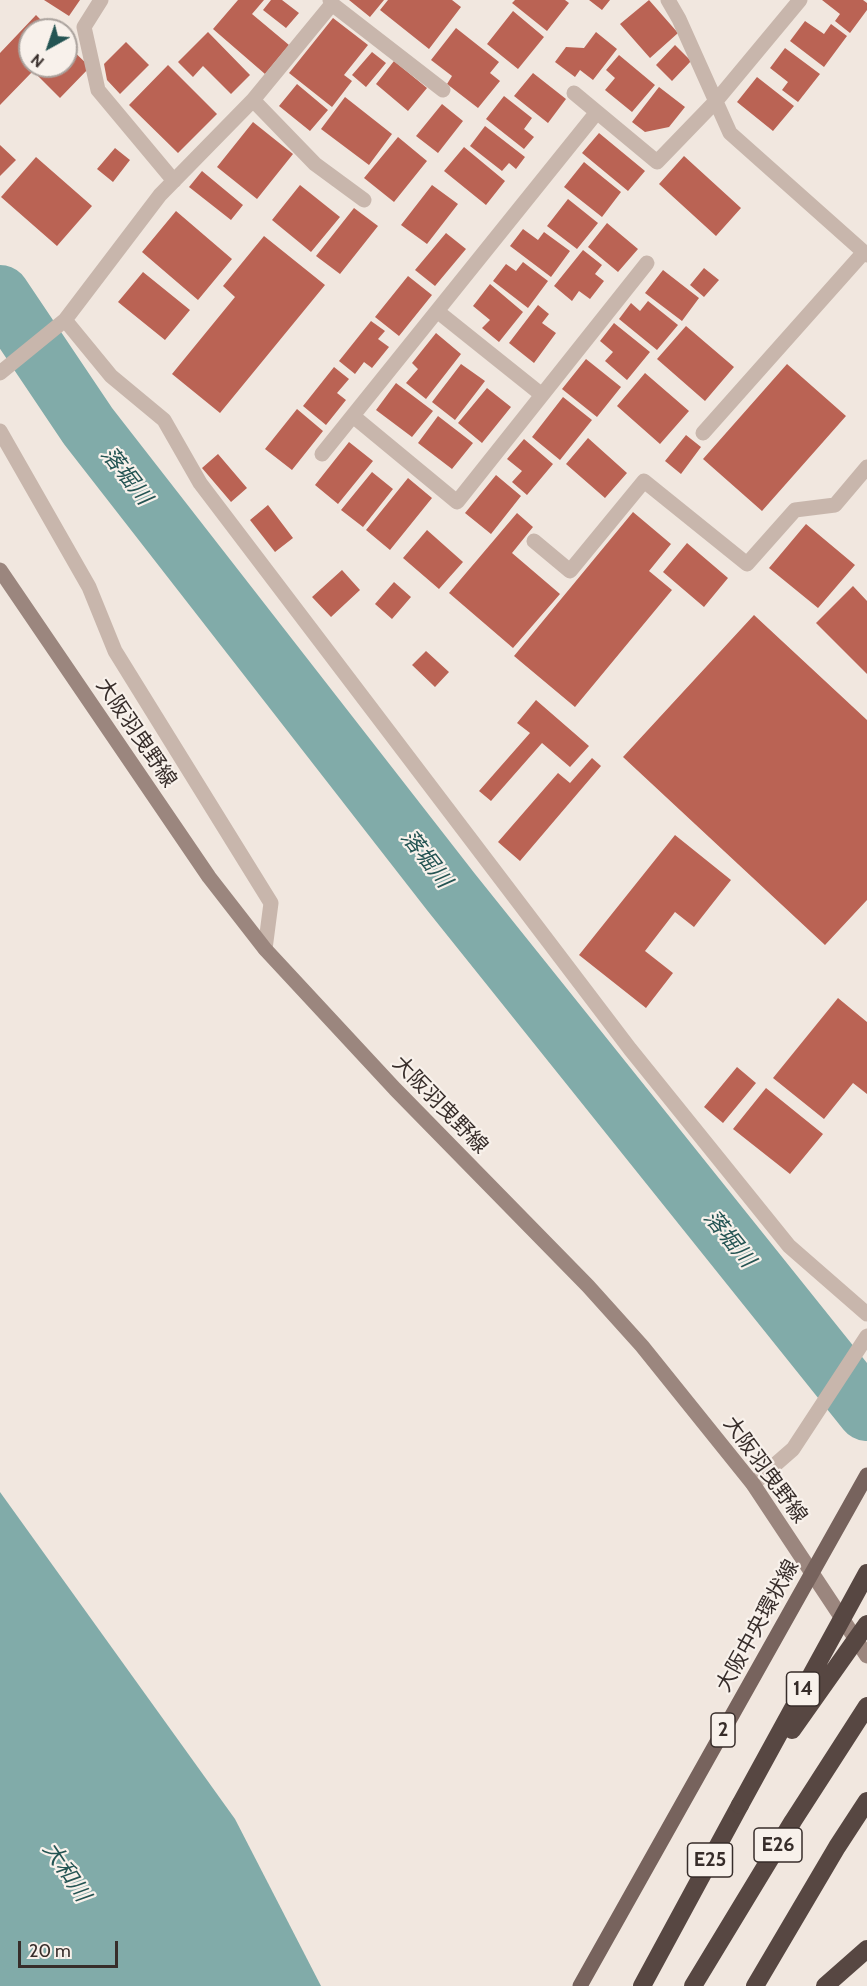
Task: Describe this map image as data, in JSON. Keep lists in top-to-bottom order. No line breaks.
{"streets":{"highway":["14","E26","E25"],"main road":["大阪羽曳野線","大阪中央環状線","2"]},"crossings":[["14","E25"]],"water":["落堀川","大和川"],"scale_bar":"20 m","north":"bottom left"}
